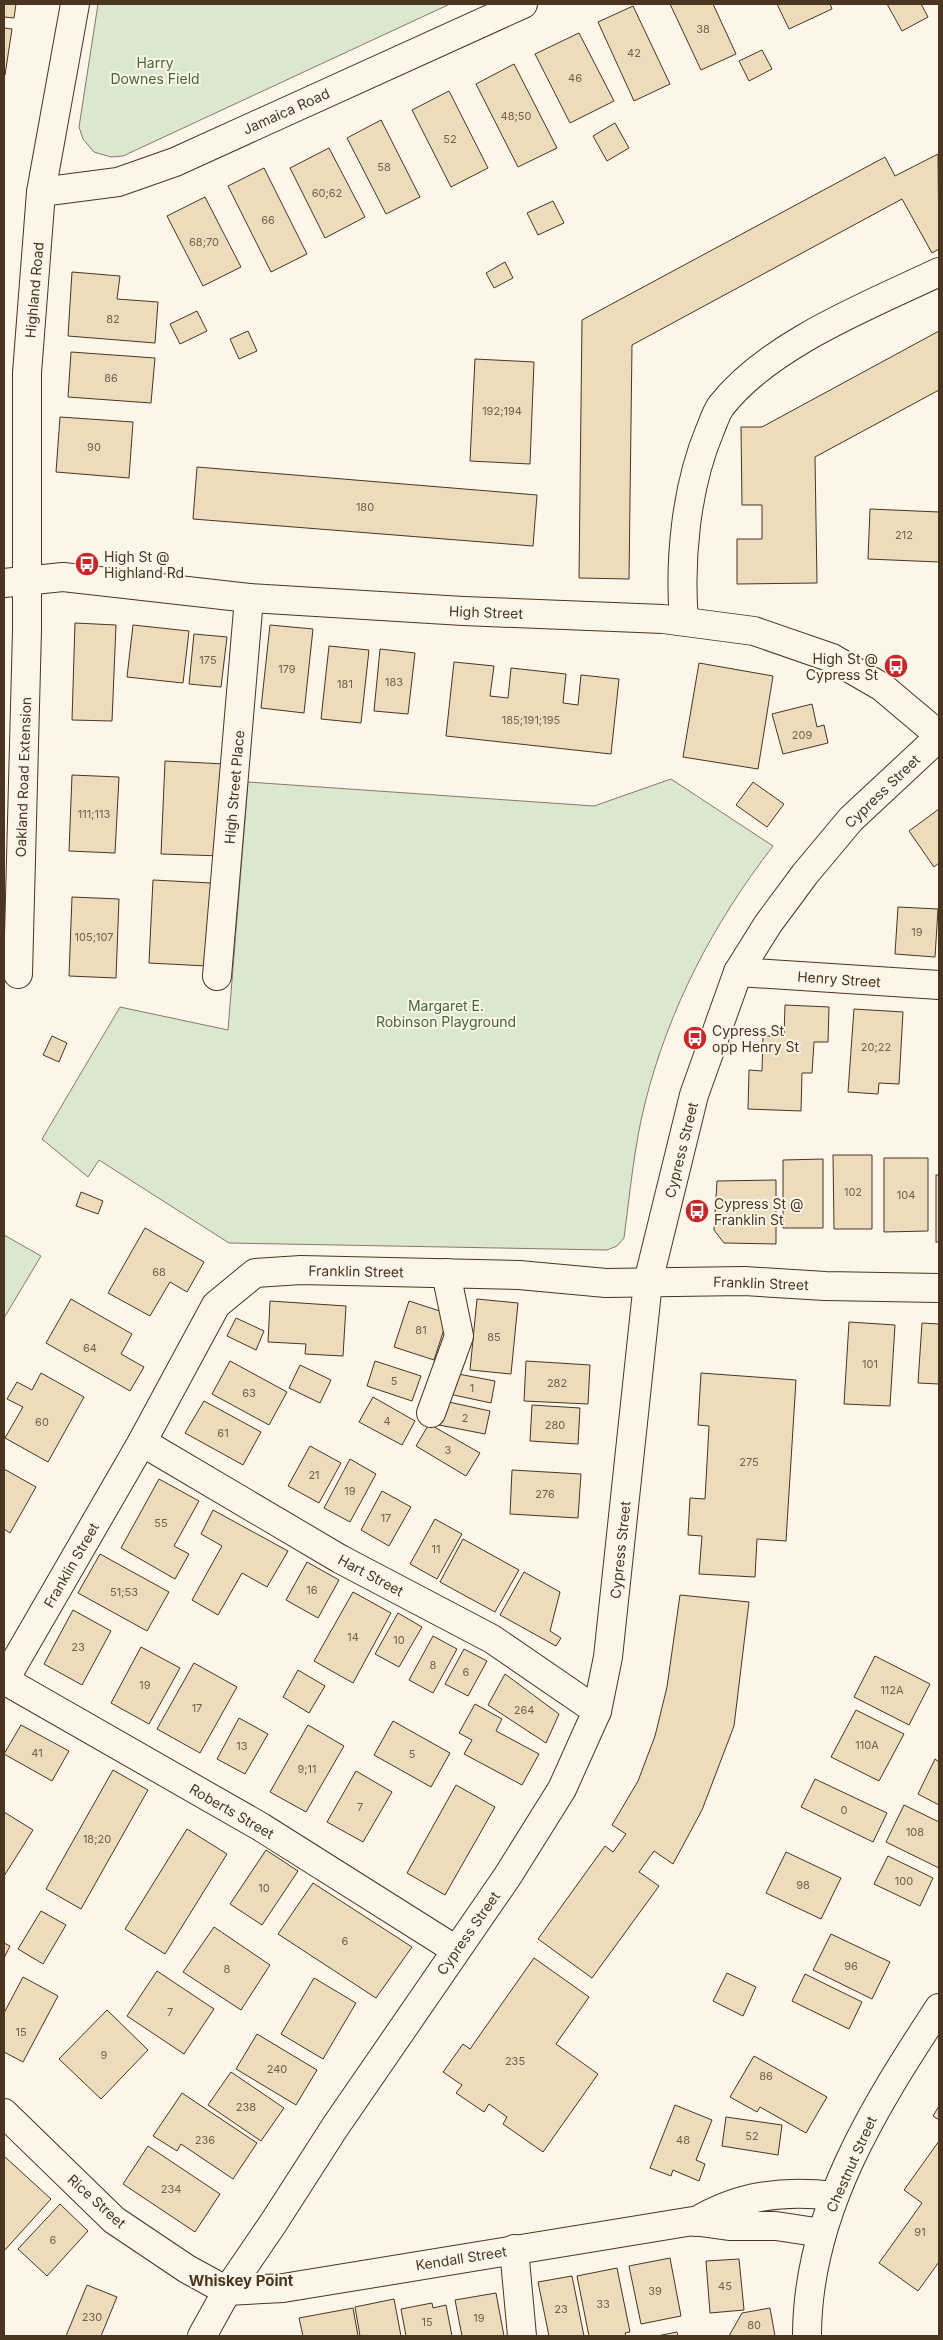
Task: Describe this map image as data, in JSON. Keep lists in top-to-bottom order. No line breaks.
{"streets":{"street":["Jamaica Road","Highland Road","High Street","Oakland Road Extension","High Street Place","Cypress Street","Henry Street","Franklin Street","Hart Street","Roberts Street","Chestnut Street","Rice Street","Kendall Street"]},"crossings":[["Jamaica Road","Highland Road"],["Highland Road","High Street"],["Highland Road","Oakland Road Extension"],["High Street","Oakland Road Extension"],["High Street","High Street Place"],["High Street","Cypress Street"],["Cypress Street","Henry Street"],["Cypress Street","Franklin Street"],["Cypress Street","Hart Street"],["Cypress Street","Roberts Street"],["Cypress Street","Rice Street"],["Cypress Street","Kendall Street"],["Franklin Street","Hart Street"],["Franklin Street","Roberts Street"],["Chestnut Street","Kendall Street"],["Rice Street","Kendall Street"]],"districts":["Whiskey Point"],"parks":["Harry Downes Field","Margaret E. Robinson Playground"],"places":{"bus stop":["High St @ Highland Rd","High St @ Cypress St","Cypress St opp Henry St","Cypress St @ Franklin St"]},"house_numbers":["38","42","46","48;50","52","58","60;62","66","68;70","82","86","192;194","90","180","212","175","179","183","181","185;191;195","209","111;113","19","105;107","20;22","102","104","68","81","85","64","101","5","282","1","63","2","4","60","280","61","3","275","21","19","276","17","55","11","16","51;53","14","10","23","8","6","19","112A","17","264","110A","13","41","5","9;11","7","0","108","18;20","100","98","10","6","96","8","7","15","9","235","240","86","238","52","236","48","234","91","6","45","39","33","23","230","19","15","80"]}
